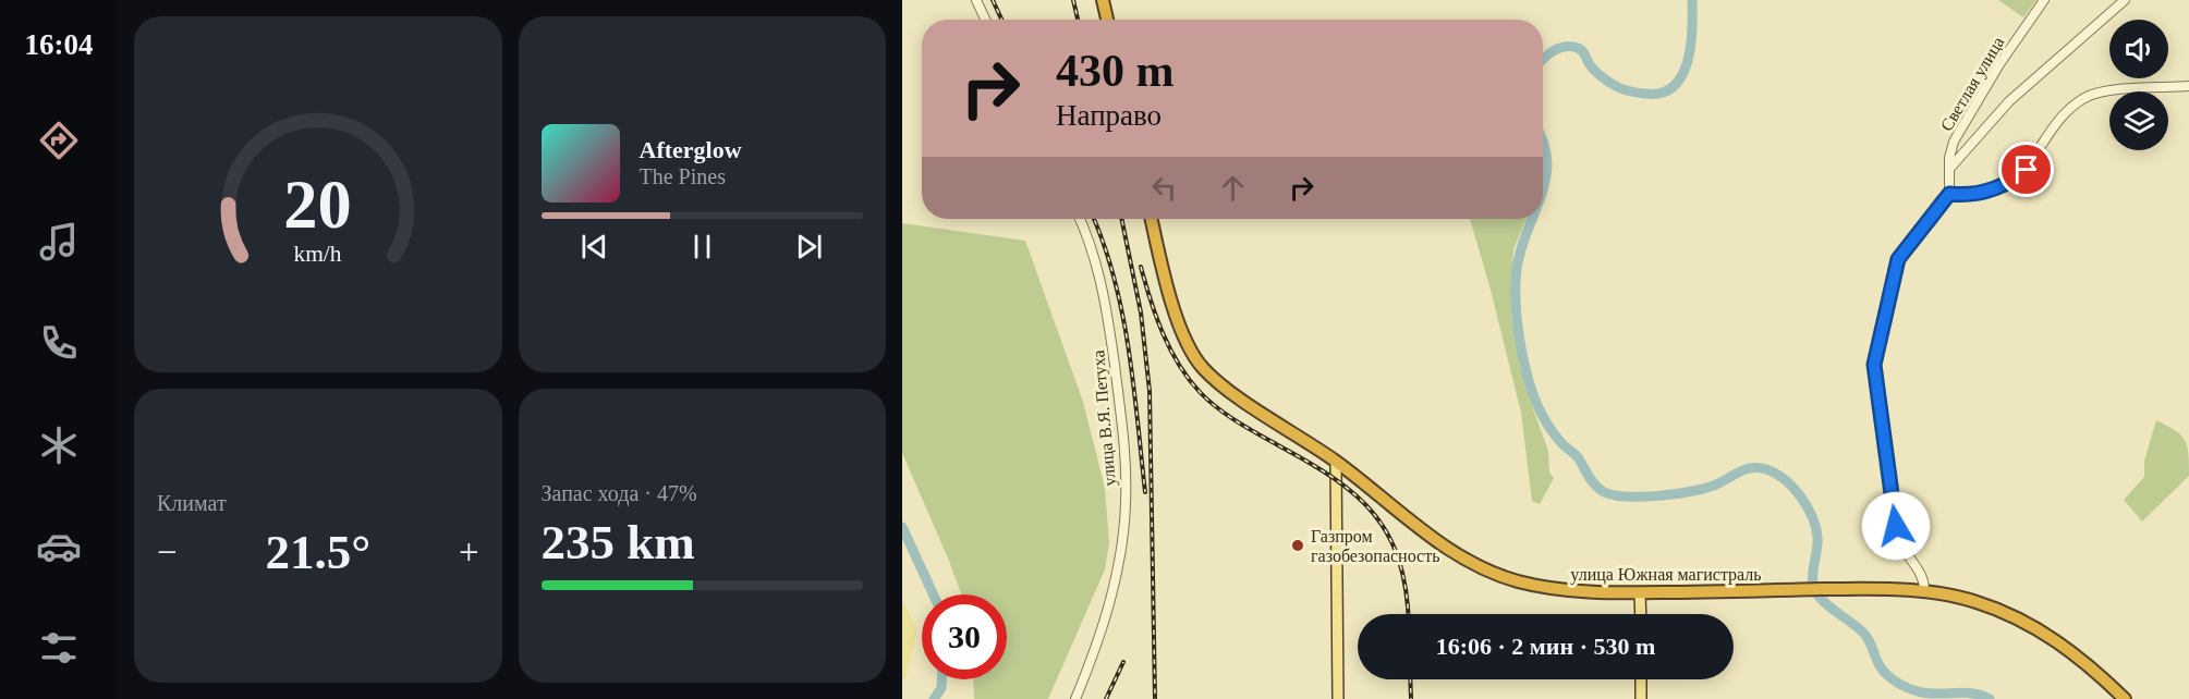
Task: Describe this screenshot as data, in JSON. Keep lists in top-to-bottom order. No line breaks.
{"streets":{"highway":["улица Южная магистраль"],"street":["Светлая улица","улица В.Я. Петуха"]},"places":["Газпром газобезопасность"],"page":{"tabs":"16:04","turn":["430 m","Направо"],"song":["Afterglow","The Pines"],"tile":["Климат",["Запас хода · 47%","235 km"]],"heat":["−","21.5°","+"],"limit":"30","trip":"16:06 · 2 мин · 530 m","gauge":["20","km/h"]}}
